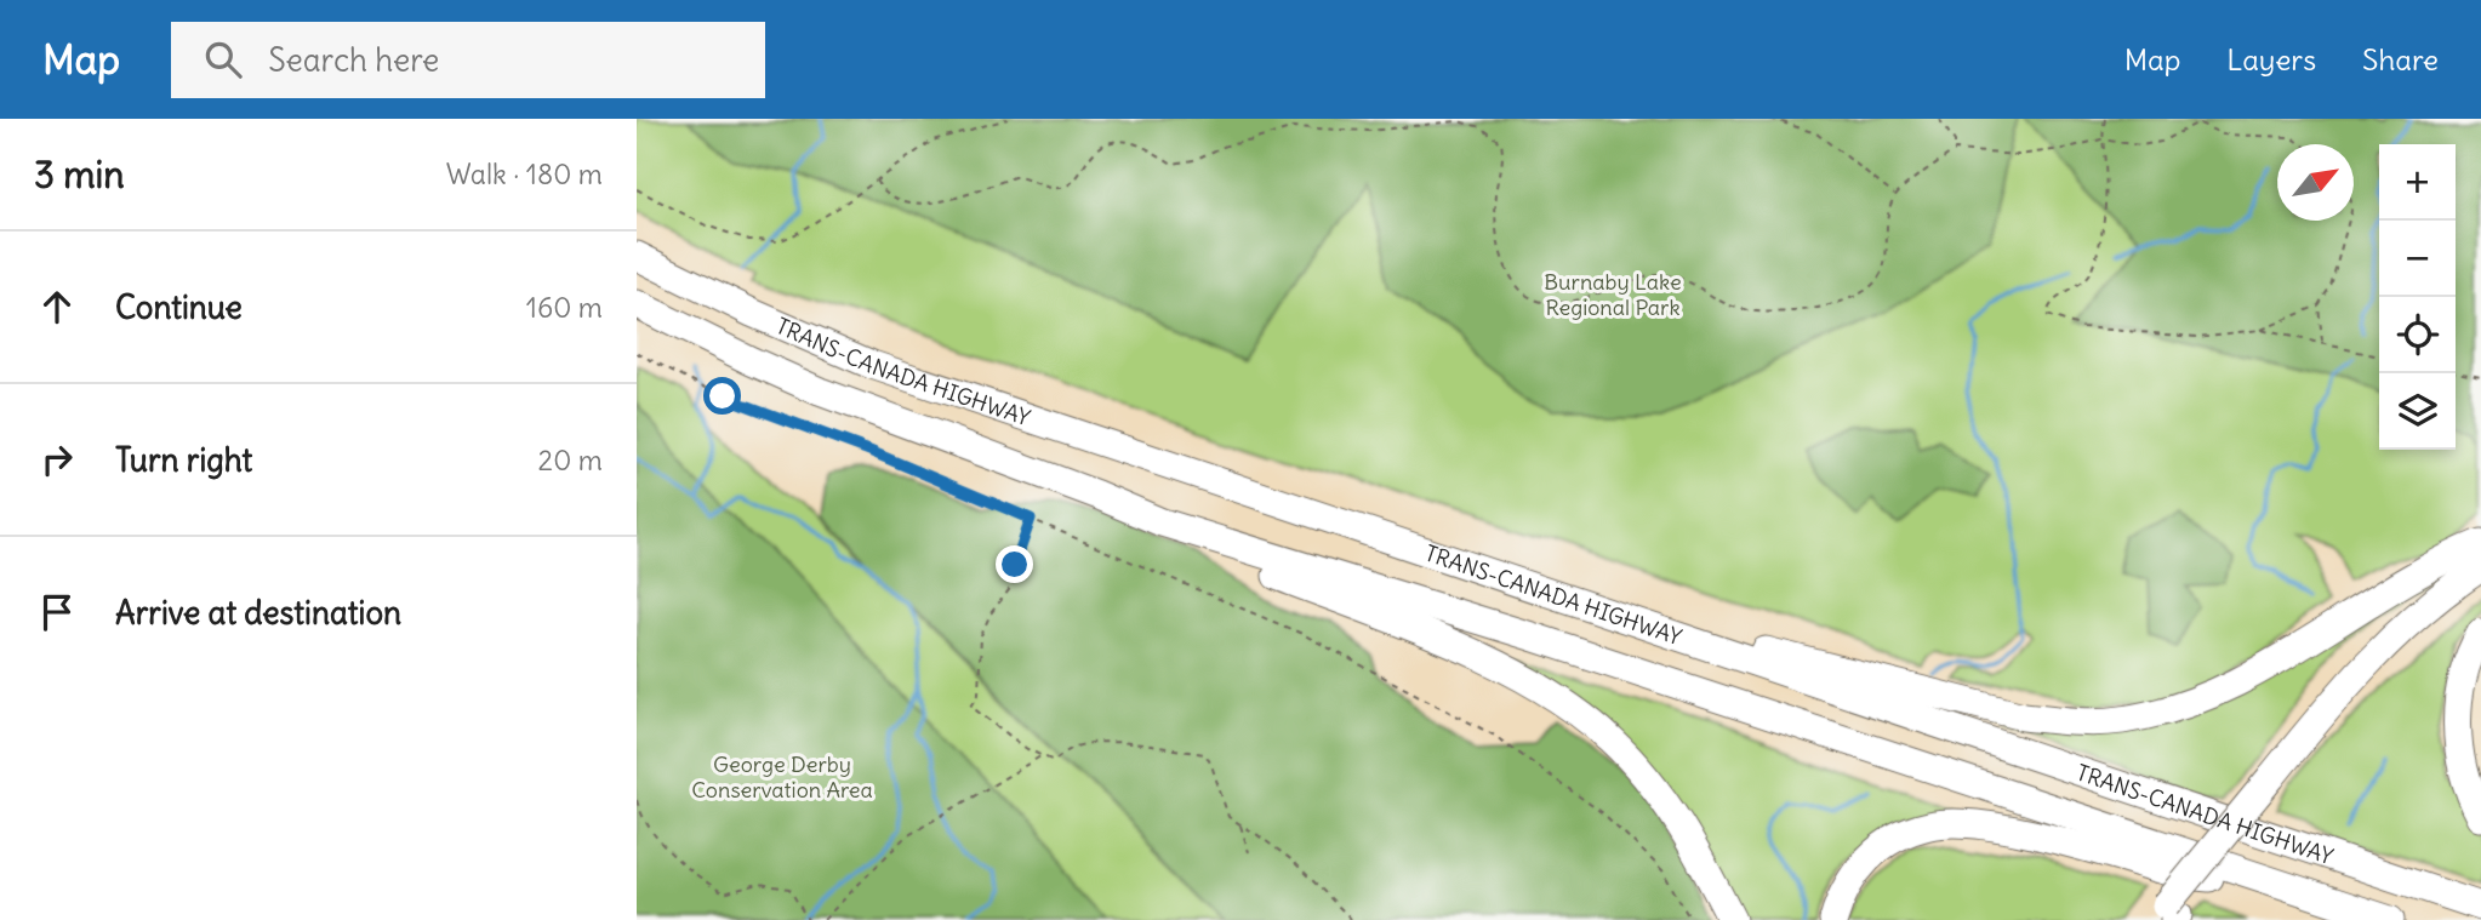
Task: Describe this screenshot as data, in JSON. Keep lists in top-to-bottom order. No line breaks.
{"streets":{"highway":["TRANS-CANADA HIGHWAY"]},"parks":["Burnaby Lake Regional Park","George Derby Conservation Area"],"north":"top right","page":{"header":"Map","search":"Search here","nav":["Map","Layers","Share"],"heading":["3 min","Walk · 180 m"],"map_buttons":["+","−"],"list":[["Continue","160 m"],["Turn right","20 m"],"Arrive at destination"]}}
